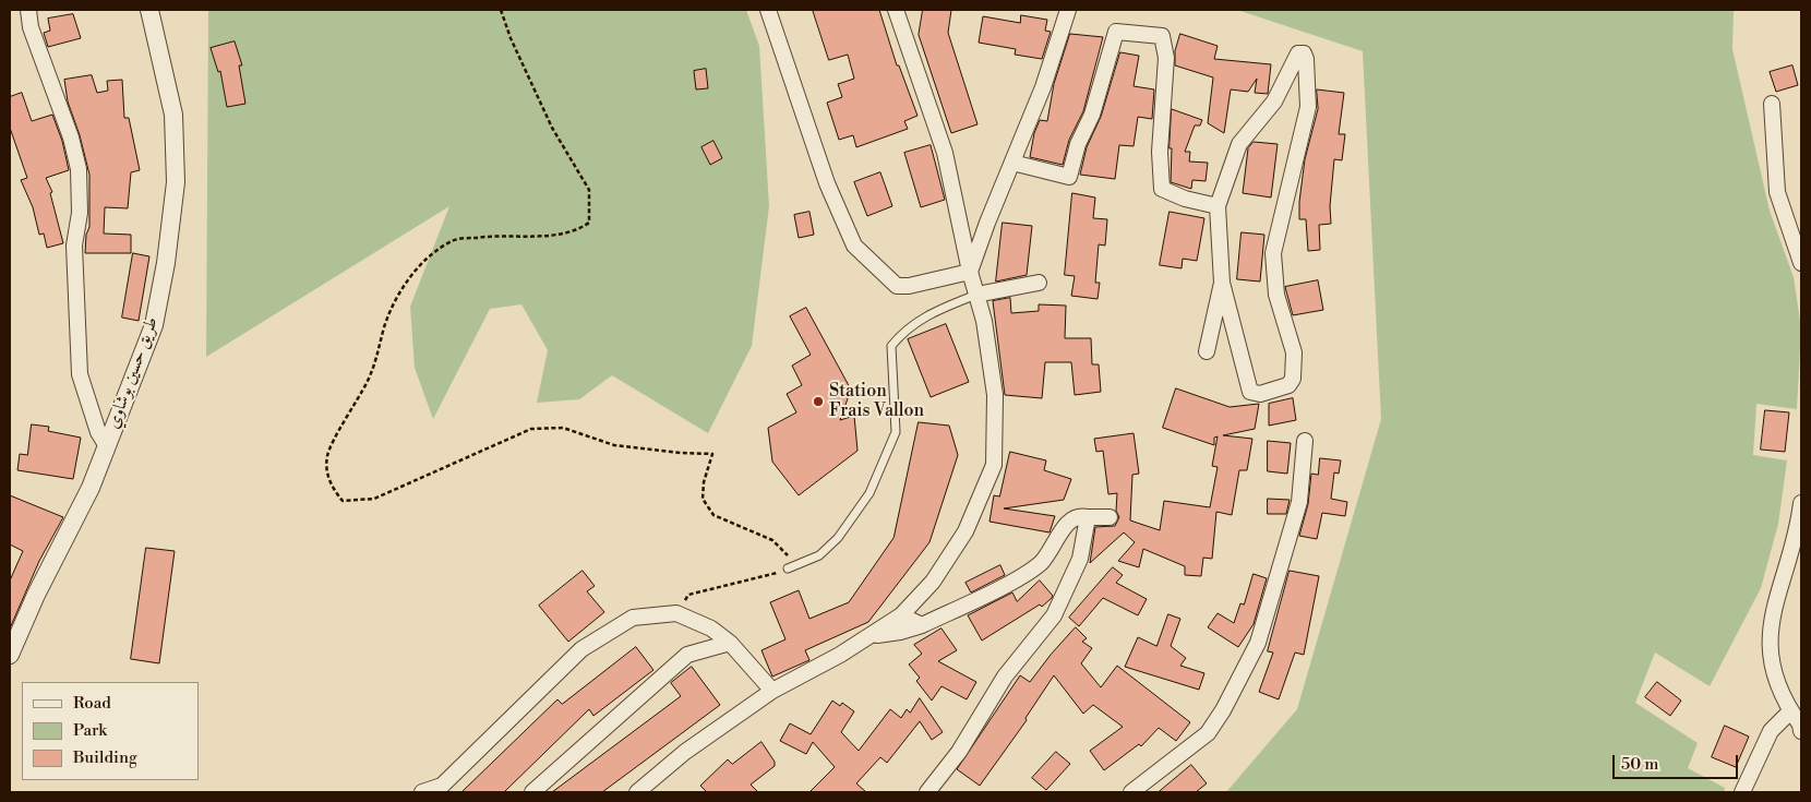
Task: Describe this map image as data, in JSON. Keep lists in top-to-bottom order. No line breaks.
{"streets":{"street":["طريق حسين بوشاوي"]},"places":["Station Frais Vallon"],"legend":["Road","Park","Building"],"scale_bar":"50 m"}
